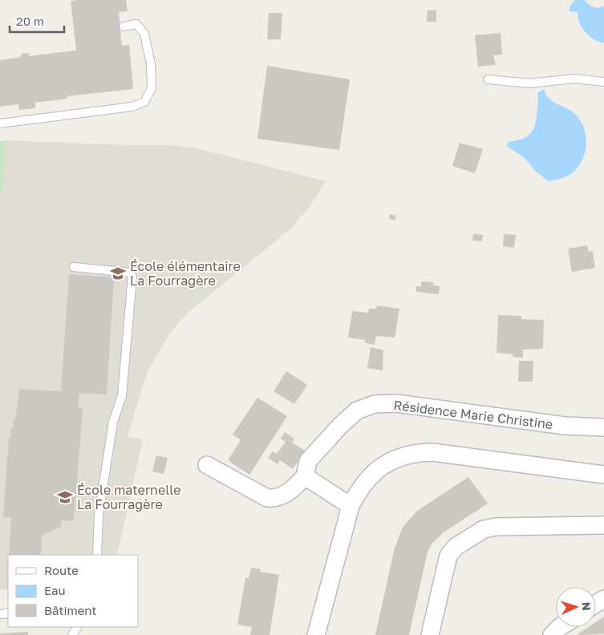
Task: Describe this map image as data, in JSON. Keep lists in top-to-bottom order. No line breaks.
{"streets":{"street":["Résidence Marie Christine"]},"places":{"school or university":["École élémentaire La Fourragère","École maternelle La Fourragère"]},"legend":["Route","Eau","Bâtiment"],"scale_bar":"20 m","north":"right"}
